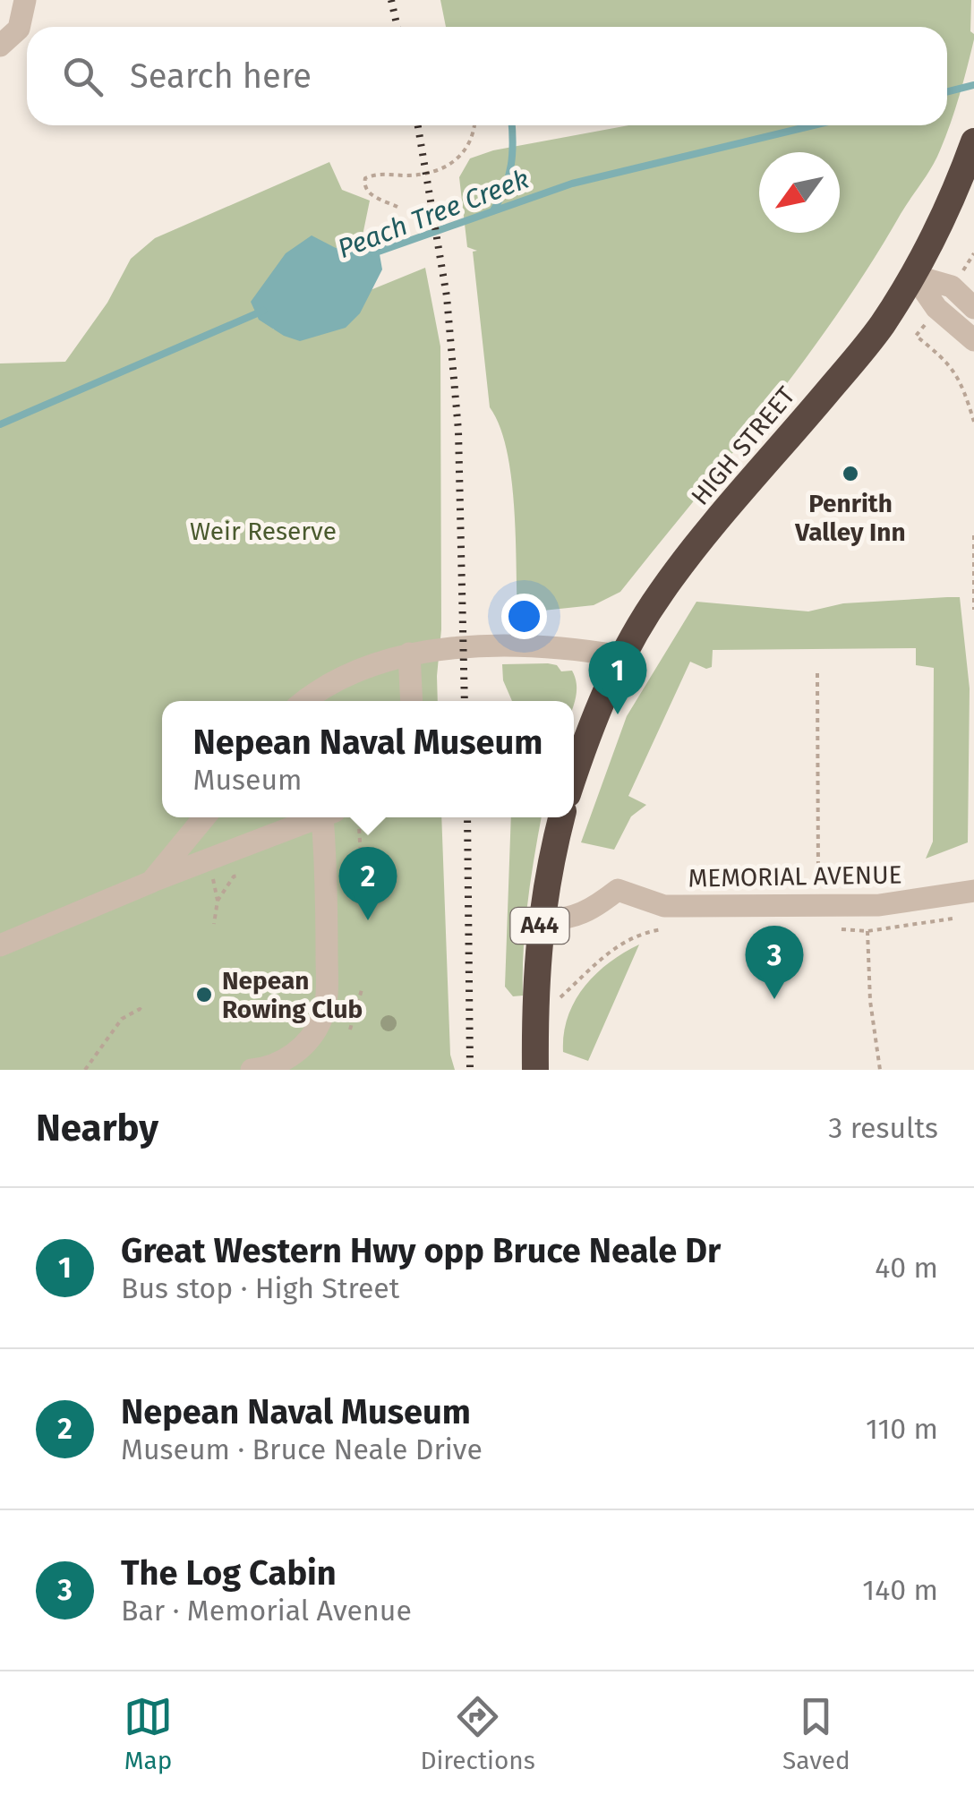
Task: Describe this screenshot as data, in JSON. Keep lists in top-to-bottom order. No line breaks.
{"streets":{"highway":["HIGH STREET","A44"],"street":["MEMORIAL AVENUE"]},"crossings":[["MEMORIAL AVENUE","A44"]],"water":["Peach Tree Creek"],"parks":["Weir Reserve"],"places":["Penrith Valley Inn","Nepean Rowing Club"],"north":"bottom left","page":{"search":"Search here","pins":["1","2","3"],"popup":["Nepean Naval Museum","Museum"],"heading":["Nearby","3 results"],"list":[{"mark":"1","name":"Great Western Hwy opp Bruce Neale Dr","note":"Bus stop · High Street","value":"40 m"},{"mark":"2","name":"Nepean Naval Museum","note":"Museum · Bruce Neale Drive","value":"110 m"},{"mark":"3","name":"The Log Cabin","note":"Bar · Memorial Avenue","value":"140 m"}],"nav":["Map","Directions","Saved"]}}
